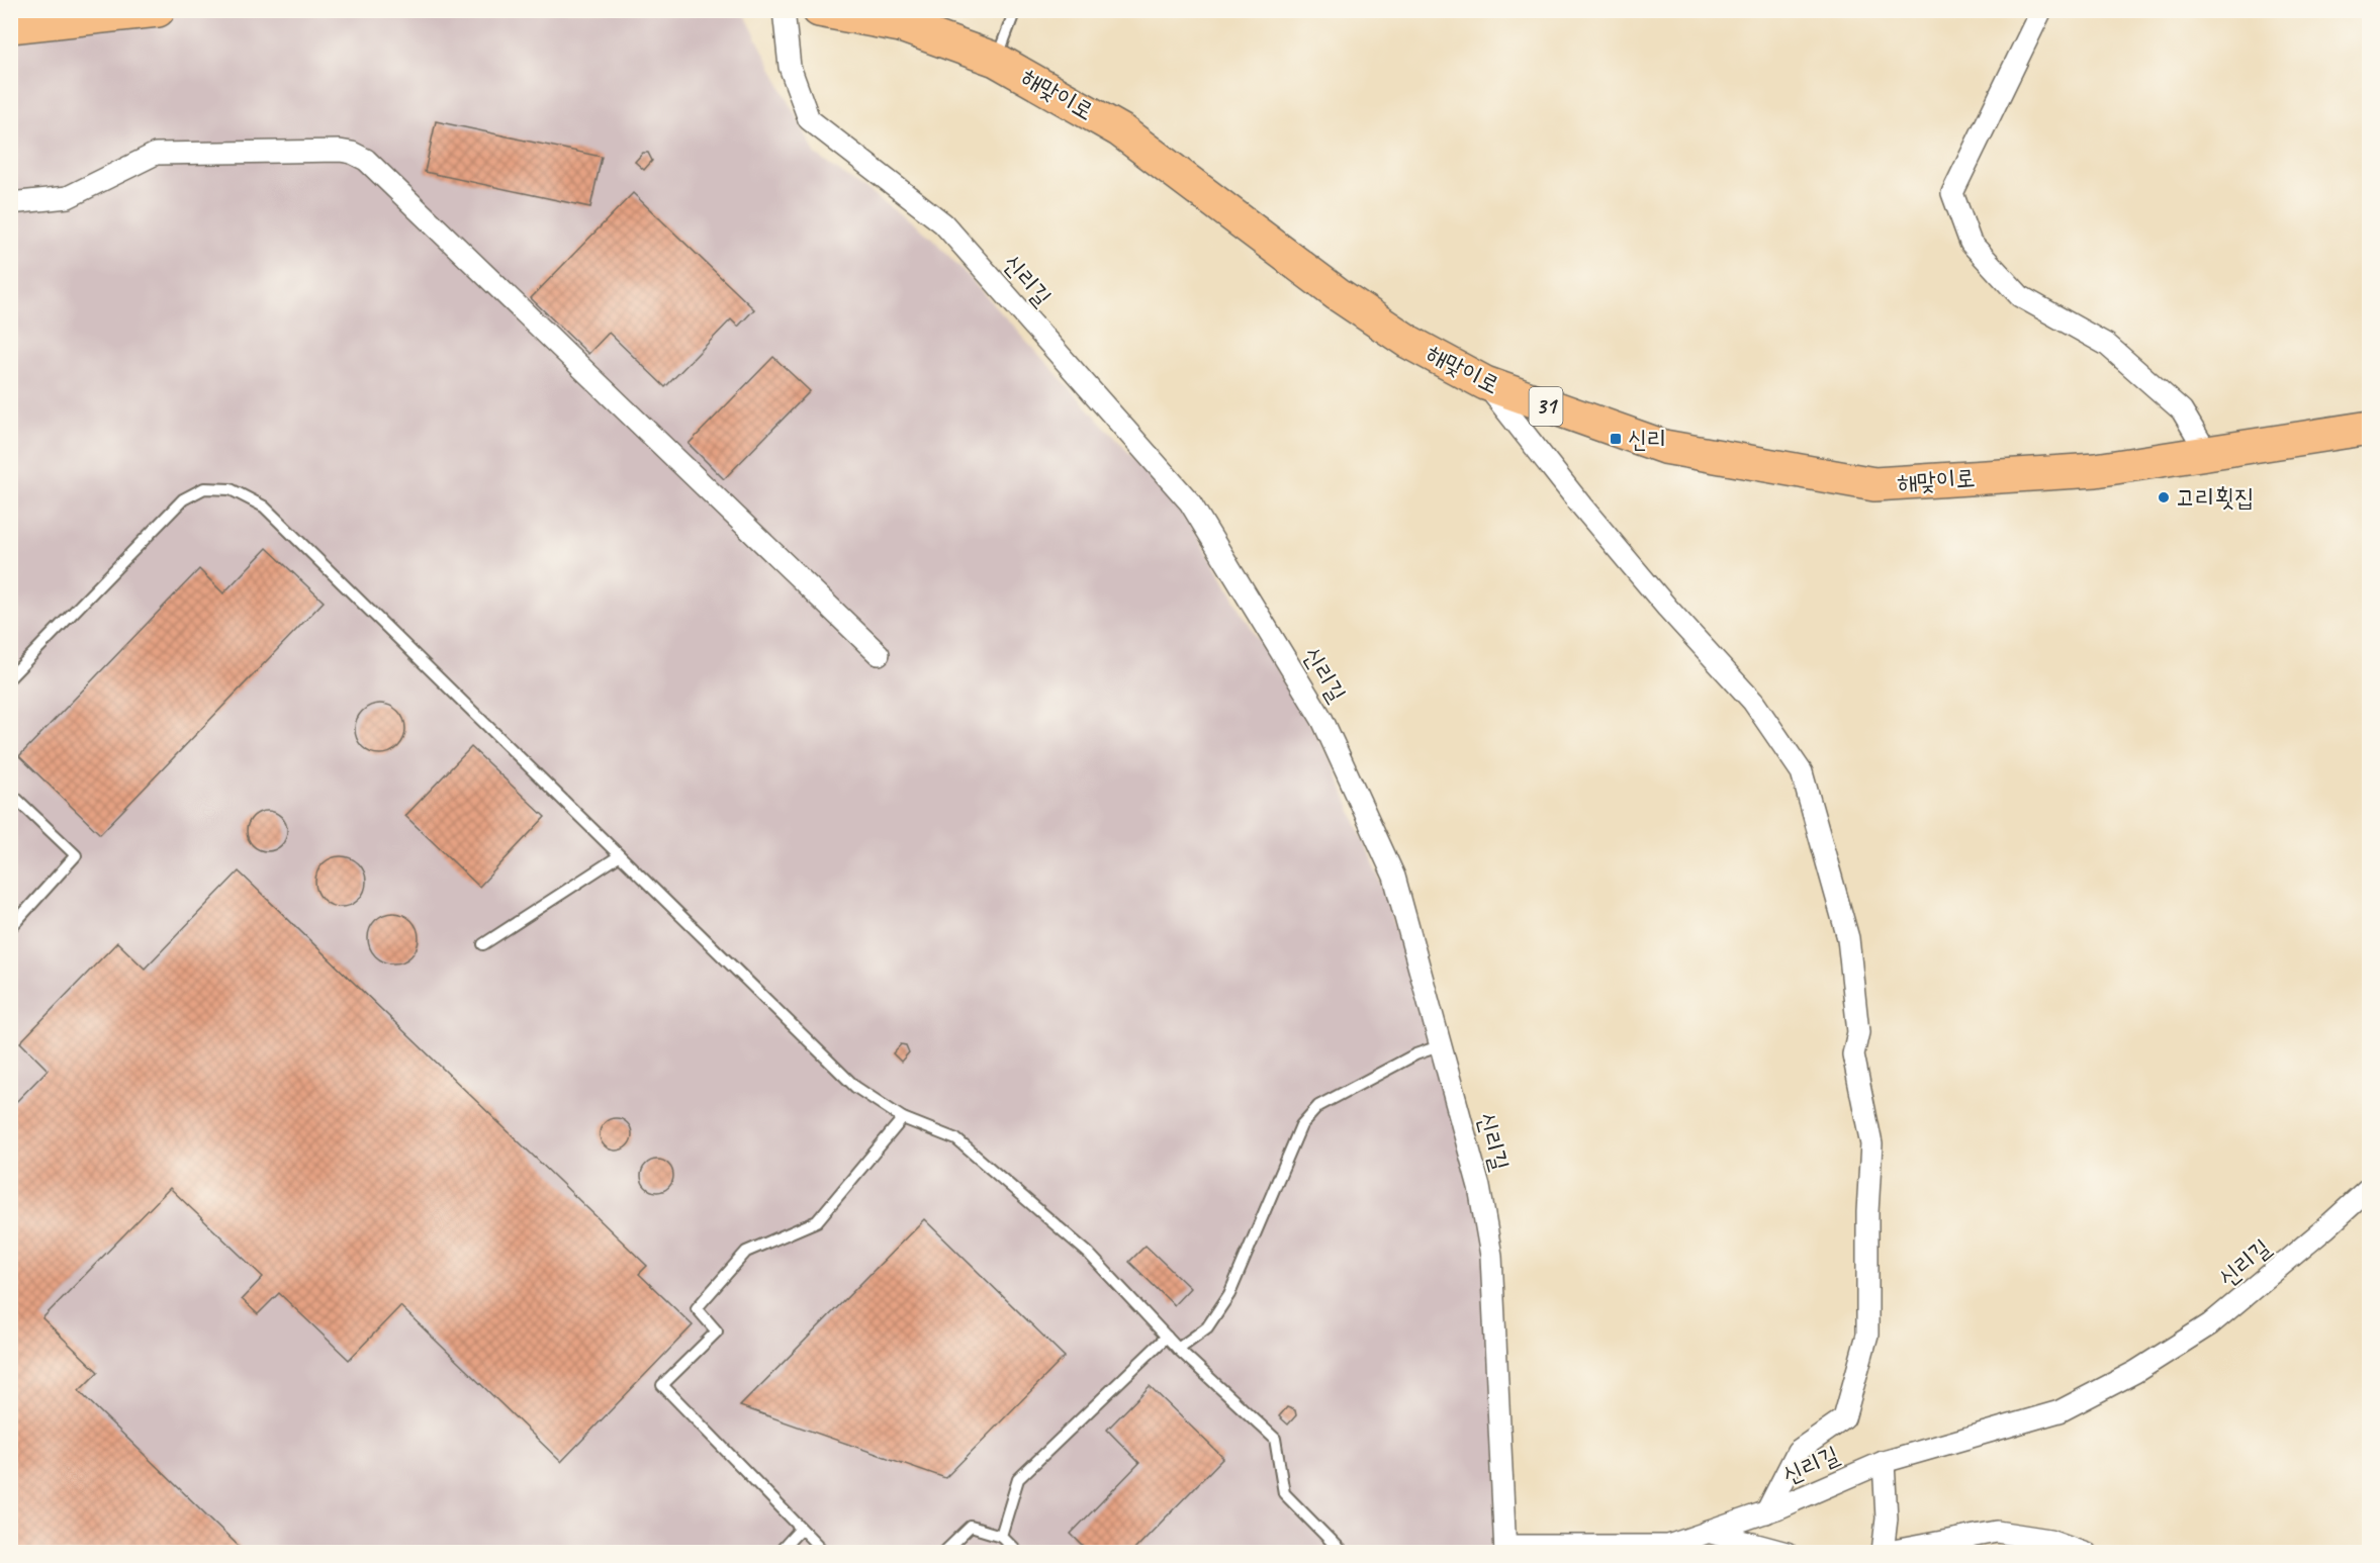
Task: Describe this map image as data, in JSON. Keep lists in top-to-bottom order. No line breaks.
{"streets":{"main road":["해맞이로","31"],"street":["신리길"]},"places":{"transit":["신리"],"other":["고리횟집"]}}
